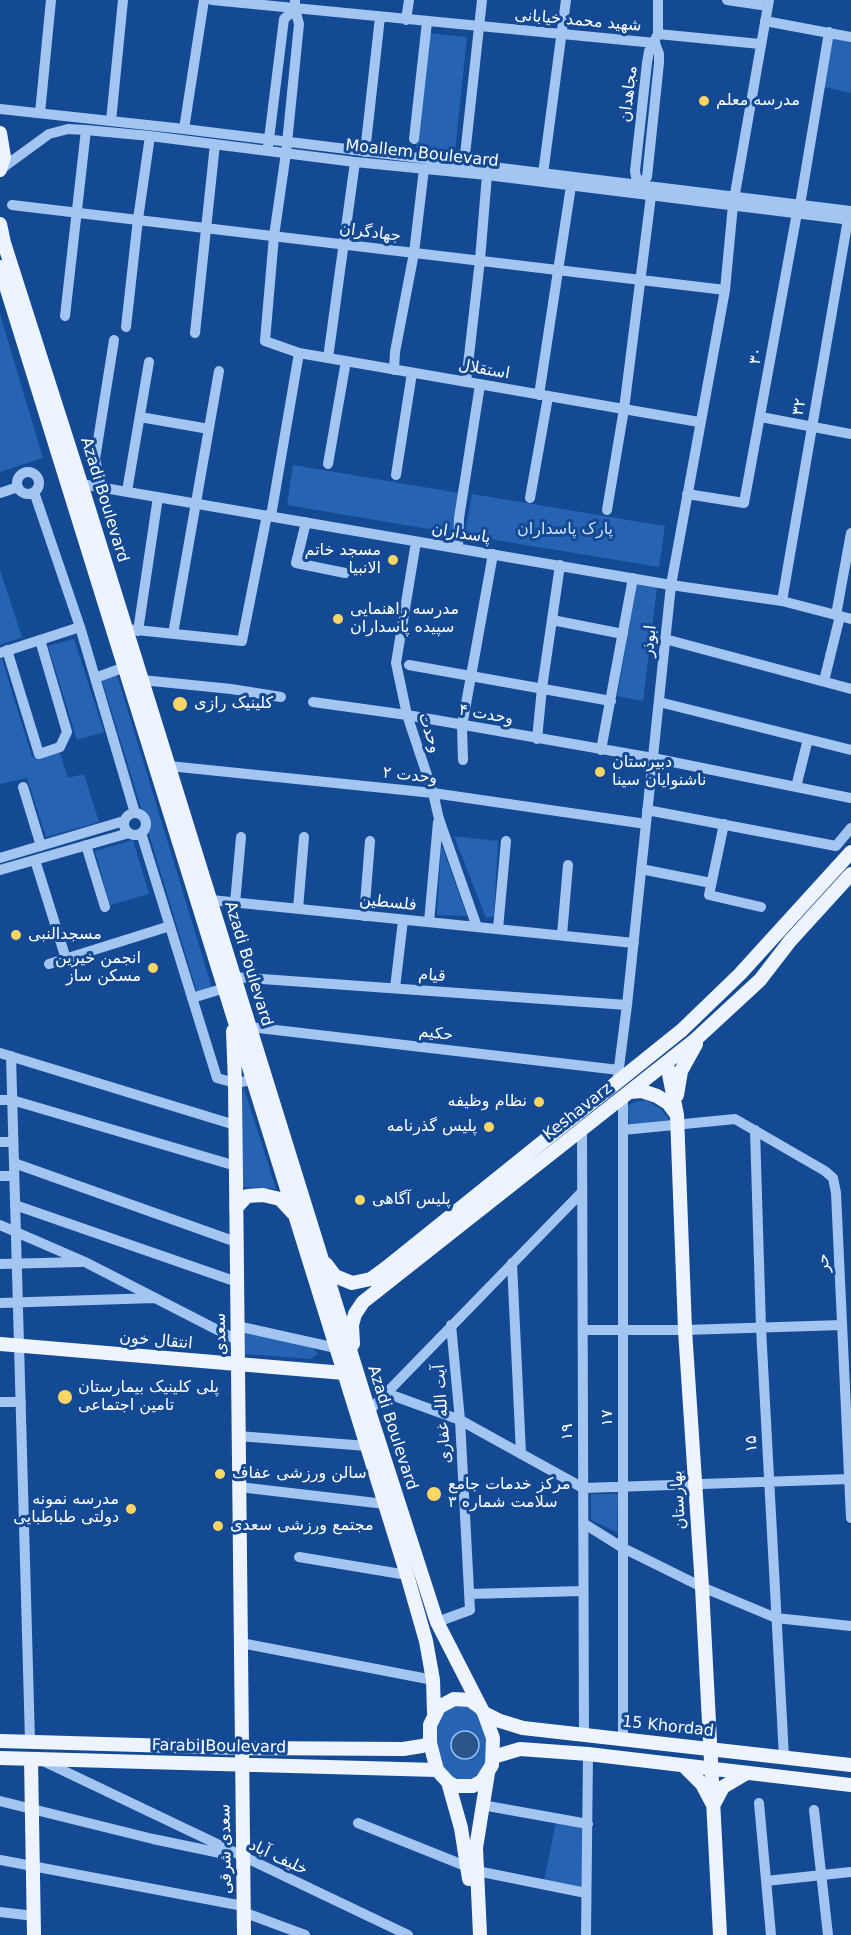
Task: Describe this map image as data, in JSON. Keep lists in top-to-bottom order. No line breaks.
{"streets":{"main road":["Azadi Boulevard","Keshavarz","سعدی","انتقال خون","بهارستان","15 Khordad","Farabi Boulevard","سعدی شرقی"],"street":["شهید محمد خیابانی","مجاهدان","Moallem Boulevard","جهادگران","۳۰","استقلال","۳۲","پاسداران","ابوذر","وحدت ۴","وحدت","وحدت ۲","فلسطین","قیام","حکیم","حر","آیت الله غفاری","۱۷","۱۹","۱۵","خلیف آباد"]},"crossings":[["شهید محمد خیابانی","مجاهدان"],["شهید محمد خیابانی","ابوذر"],["مجاهدان","Moallem Boulevard"],["مجاهدان","جهادگران"],["مجاهدان","استقلال"],["Moallem Boulevard","۳۰"],["Moallem Boulevard","۳۲"],["Moallem Boulevard","ابوذر"],["جهادگران","استقلال"],["جهادگران","ابوذر"],["۳۰","ابوذر"],["استقلال","ابوذر"],["۳۲","پاسداران"],["Azadi Boulevard","پاسداران"],["Azadi Boulevard","وحدت ۲"],["Azadi Boulevard","فلسطین"],["Azadi Boulevard","قیام"],["Azadi Boulevard","حکیم"],["Azadi Boulevard","Keshavarz"],["Azadi Boulevard","سعدی"],["Azadi Boulevard","انتقال خون"],["Azadi Boulevard","15 Khordad"],["Azadi Boulevard","Farabi Boulevard"],["پاسداران","ابوذر"],["پاسداران","وحدت"],["ابوذر","وحدت ۴"],["ابوذر","وحدت ۲"],["ابوذر","فلسطین"],["ابوذر","قیام"],["ابوذر","حکیم"],["ابوذر","Keshavarz"],["وحدت ۴","وحدت"],["وحدت","وحدت ۲"],["وحدت","فلسطین"],["حکیم","Keshavarz"],["Keshavarz","۱۷"],["Keshavarz","۱۹"],["Keshavarz","بهارستان"],["حر","۱۷"],["حر","۱۵"],["حر","بهارستان"],["سعدی","انتقال خون"],["سعدی","Farabi Boulevard"],["سعدی","سعدی شرقی"],["۱۷","15 Khordad"],["۱۹","15 Khordad"],["۱۵","15 Khordad"],["بهارستان","15 Khordad"],["15 Khordad","Farabi Boulevard"],["Farabi Boulevard","سعدی شرقی"],["Farabi Boulevard","خلیف آباد"],["سعدی شرقی","خلیف آباد"]],"parks":["پارک پاسداران"],"places":["مدرسه معلم","مسجد خاتم الانبیا","مدرسه راهنمایی سپیده پاسداران","کلینیک رازی","دبیرستان ناشنوایان سینا","مسجدالنبی","انجمن خیرین مسکن ساز","نظام وظیفه","پلیس گذرنامه","پلیس آگاهی","پلی کلینیک بیمارستان تامین اجتماعی","سالن ورزشی عفاف","مرکز خدمات جامع سلامت شماره ۳","مدرسه نمونه دولتی طباطبایی","مجتمع ورزشی سعدی"]}
